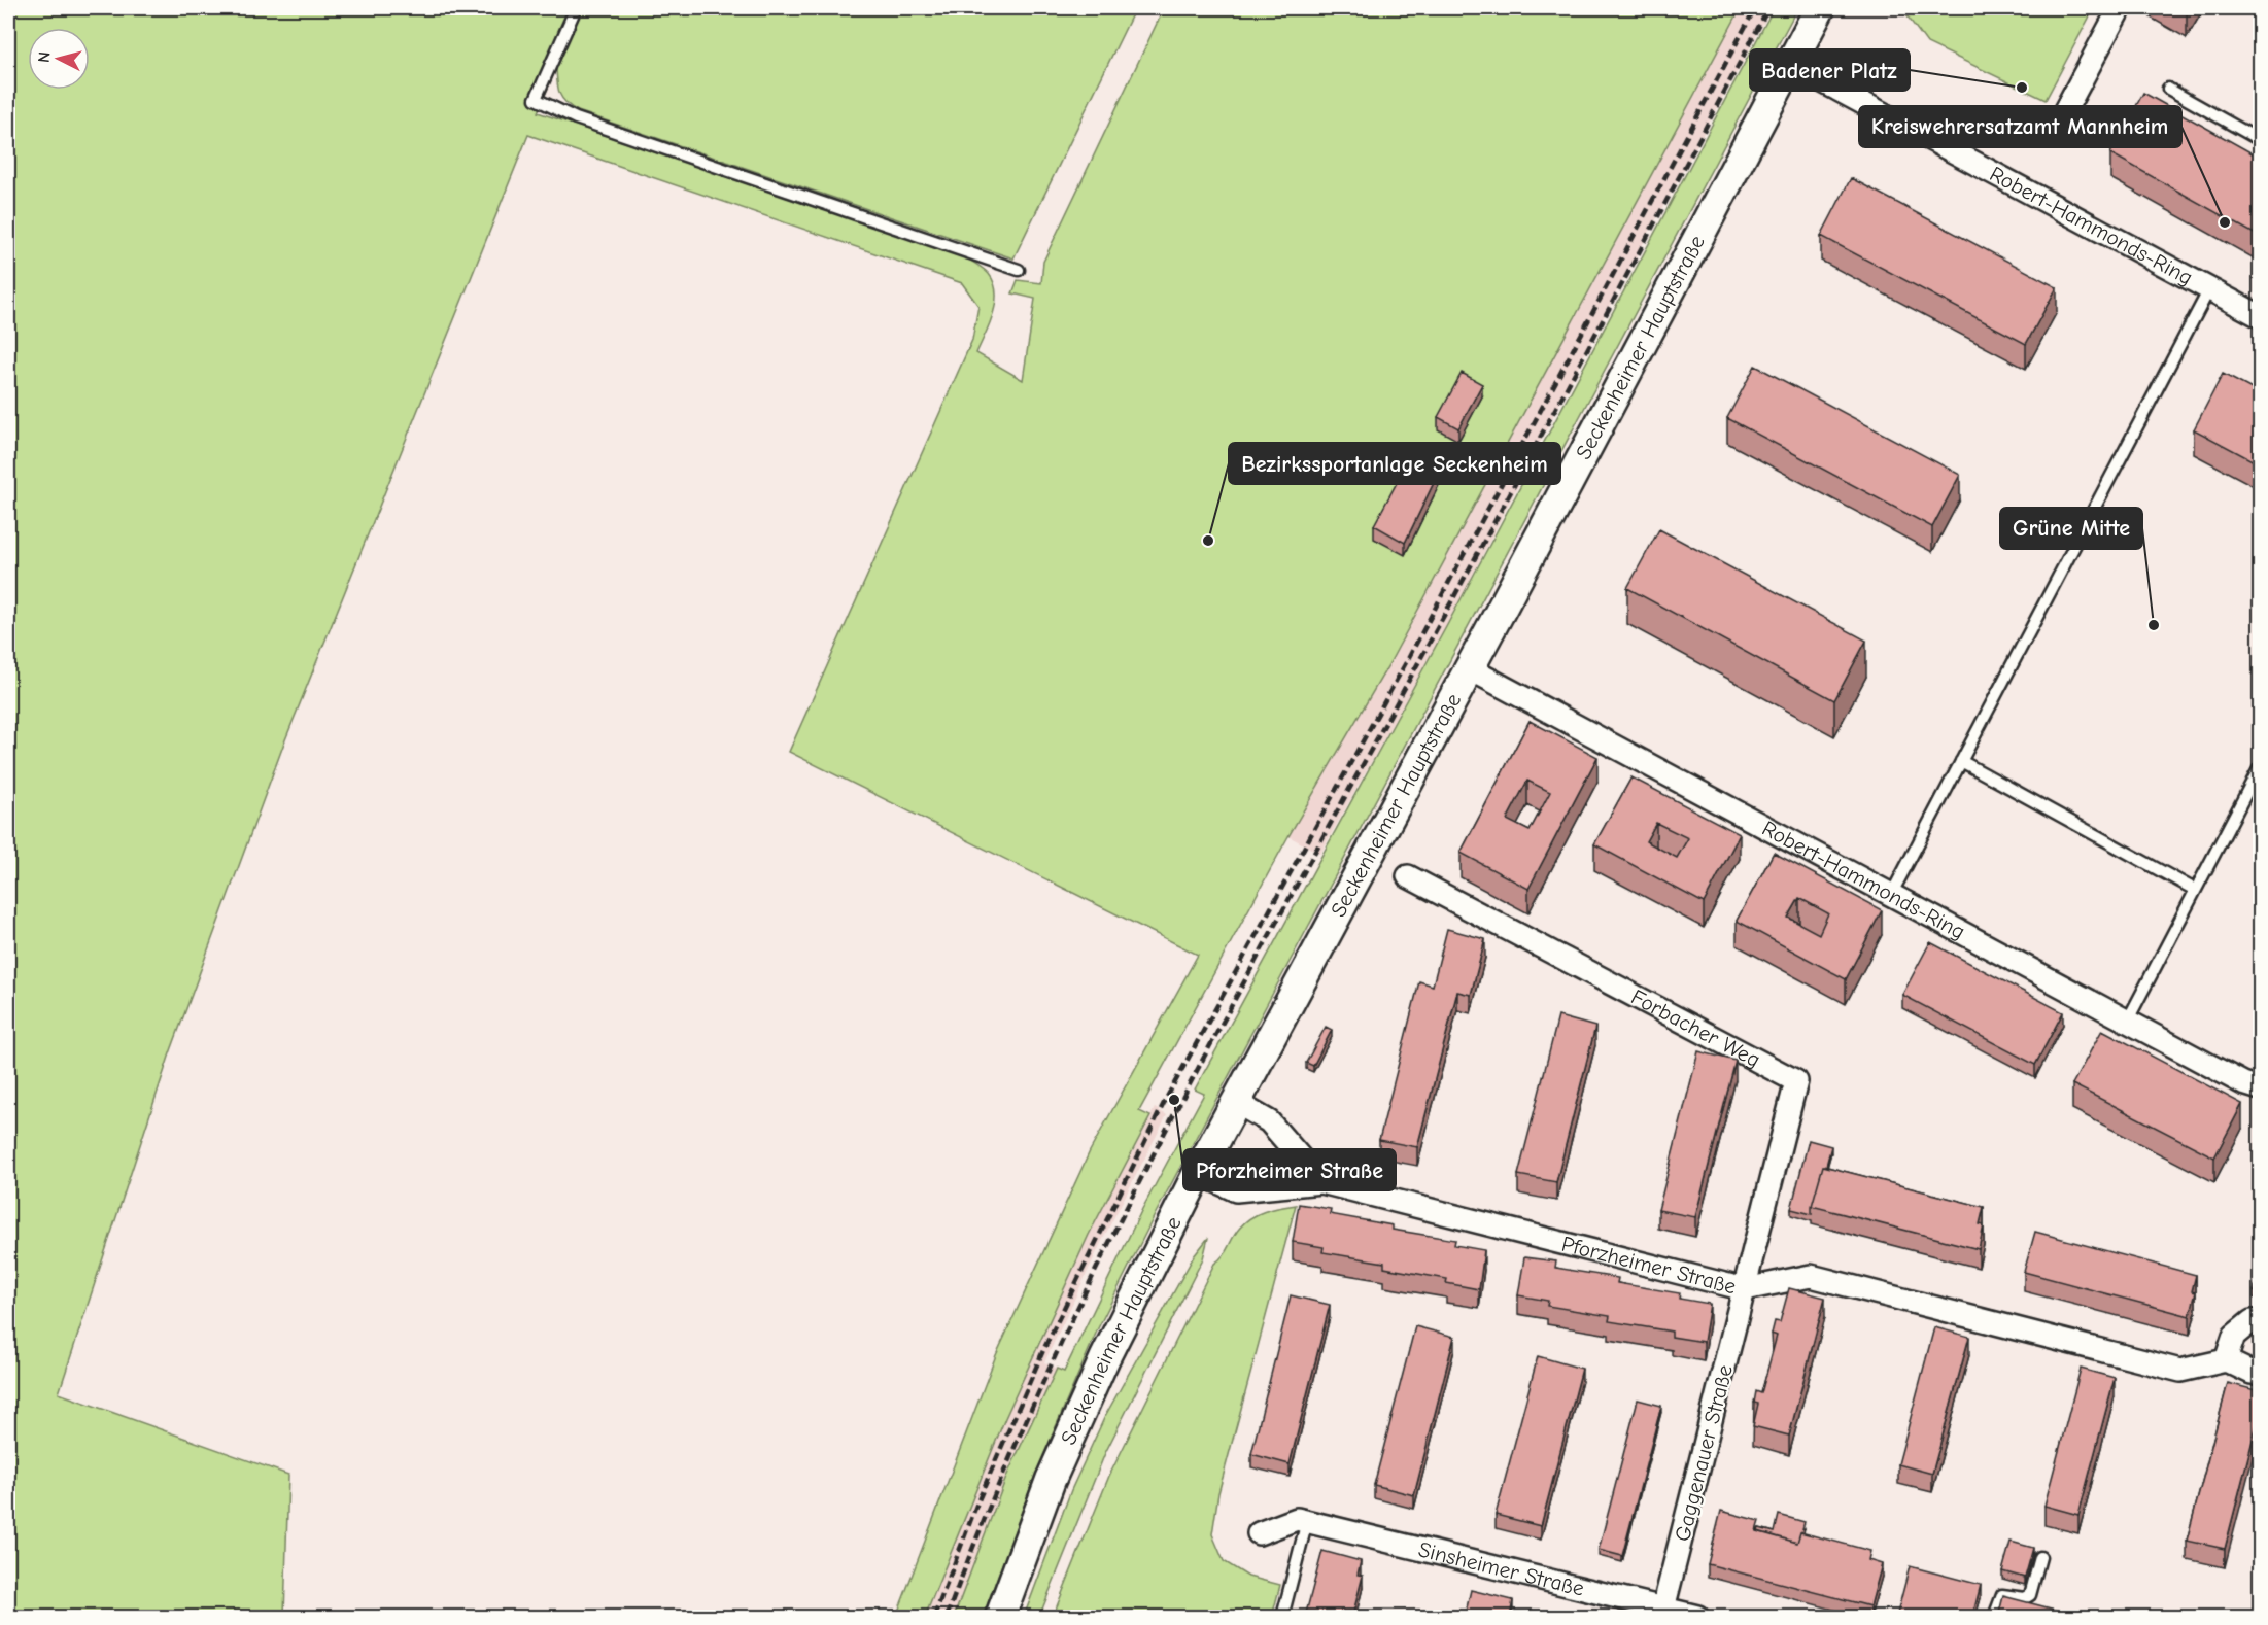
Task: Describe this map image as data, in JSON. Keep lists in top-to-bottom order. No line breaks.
{"streets":{"main road":["Seckenheimer Hauptstraße"],"street":["Robert-Hammonds-Ring","Forbacher Weg","Pforzheimer Straße","Gaggenauer Straße","Sinsheimer Straße"]},"crossings":[["Robert-Hammonds-Ring","Seckenheimer Hauptstraße"],["Seckenheimer Hauptstraße","Pforzheimer Straße"],["Forbacher Weg","Pforzheimer Straße"],["Forbacher Weg","Gaggenauer Straße"],["Pforzheimer Straße","Gaggenauer Straße"],["Gaggenauer Straße","Sinsheimer Straße"]],"places":["Badener Platz","Kreiswehrersatzamt Mannheim","Bezirkssportanlage Seckenheim","Grüne Mitte","Pforzheimer Straße"],"north":"left"}
